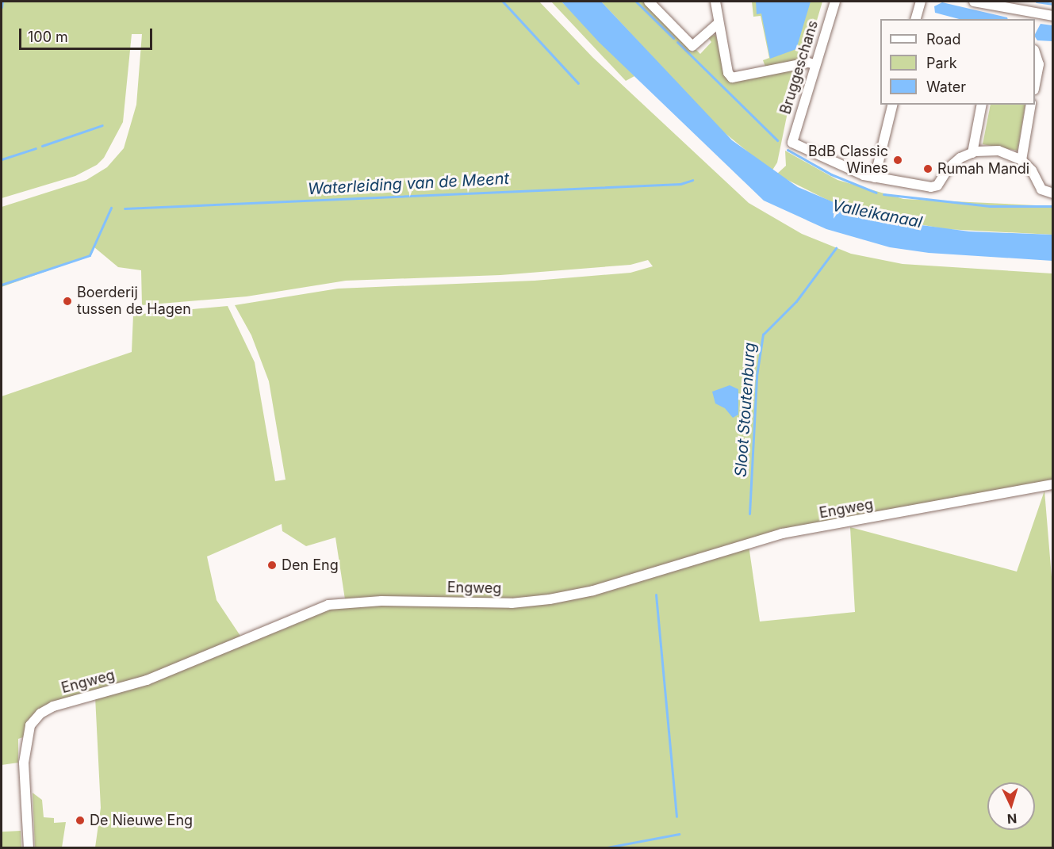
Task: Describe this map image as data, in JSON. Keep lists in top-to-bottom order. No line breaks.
{"streets":{"street":["Bruggeschans","Engweg"]},"water":["Waterleiding van de Meent","Valleikanaal","Sloot Stoutenburg"],"places":["BdB Classic Wines","Rumah Mandi","Boerderij tussen de Hagen","Den Eng","De Nieuwe Eng"],"legend":["Road","Park","Water"],"scale_bar":"100 m","north":"bottom"}
